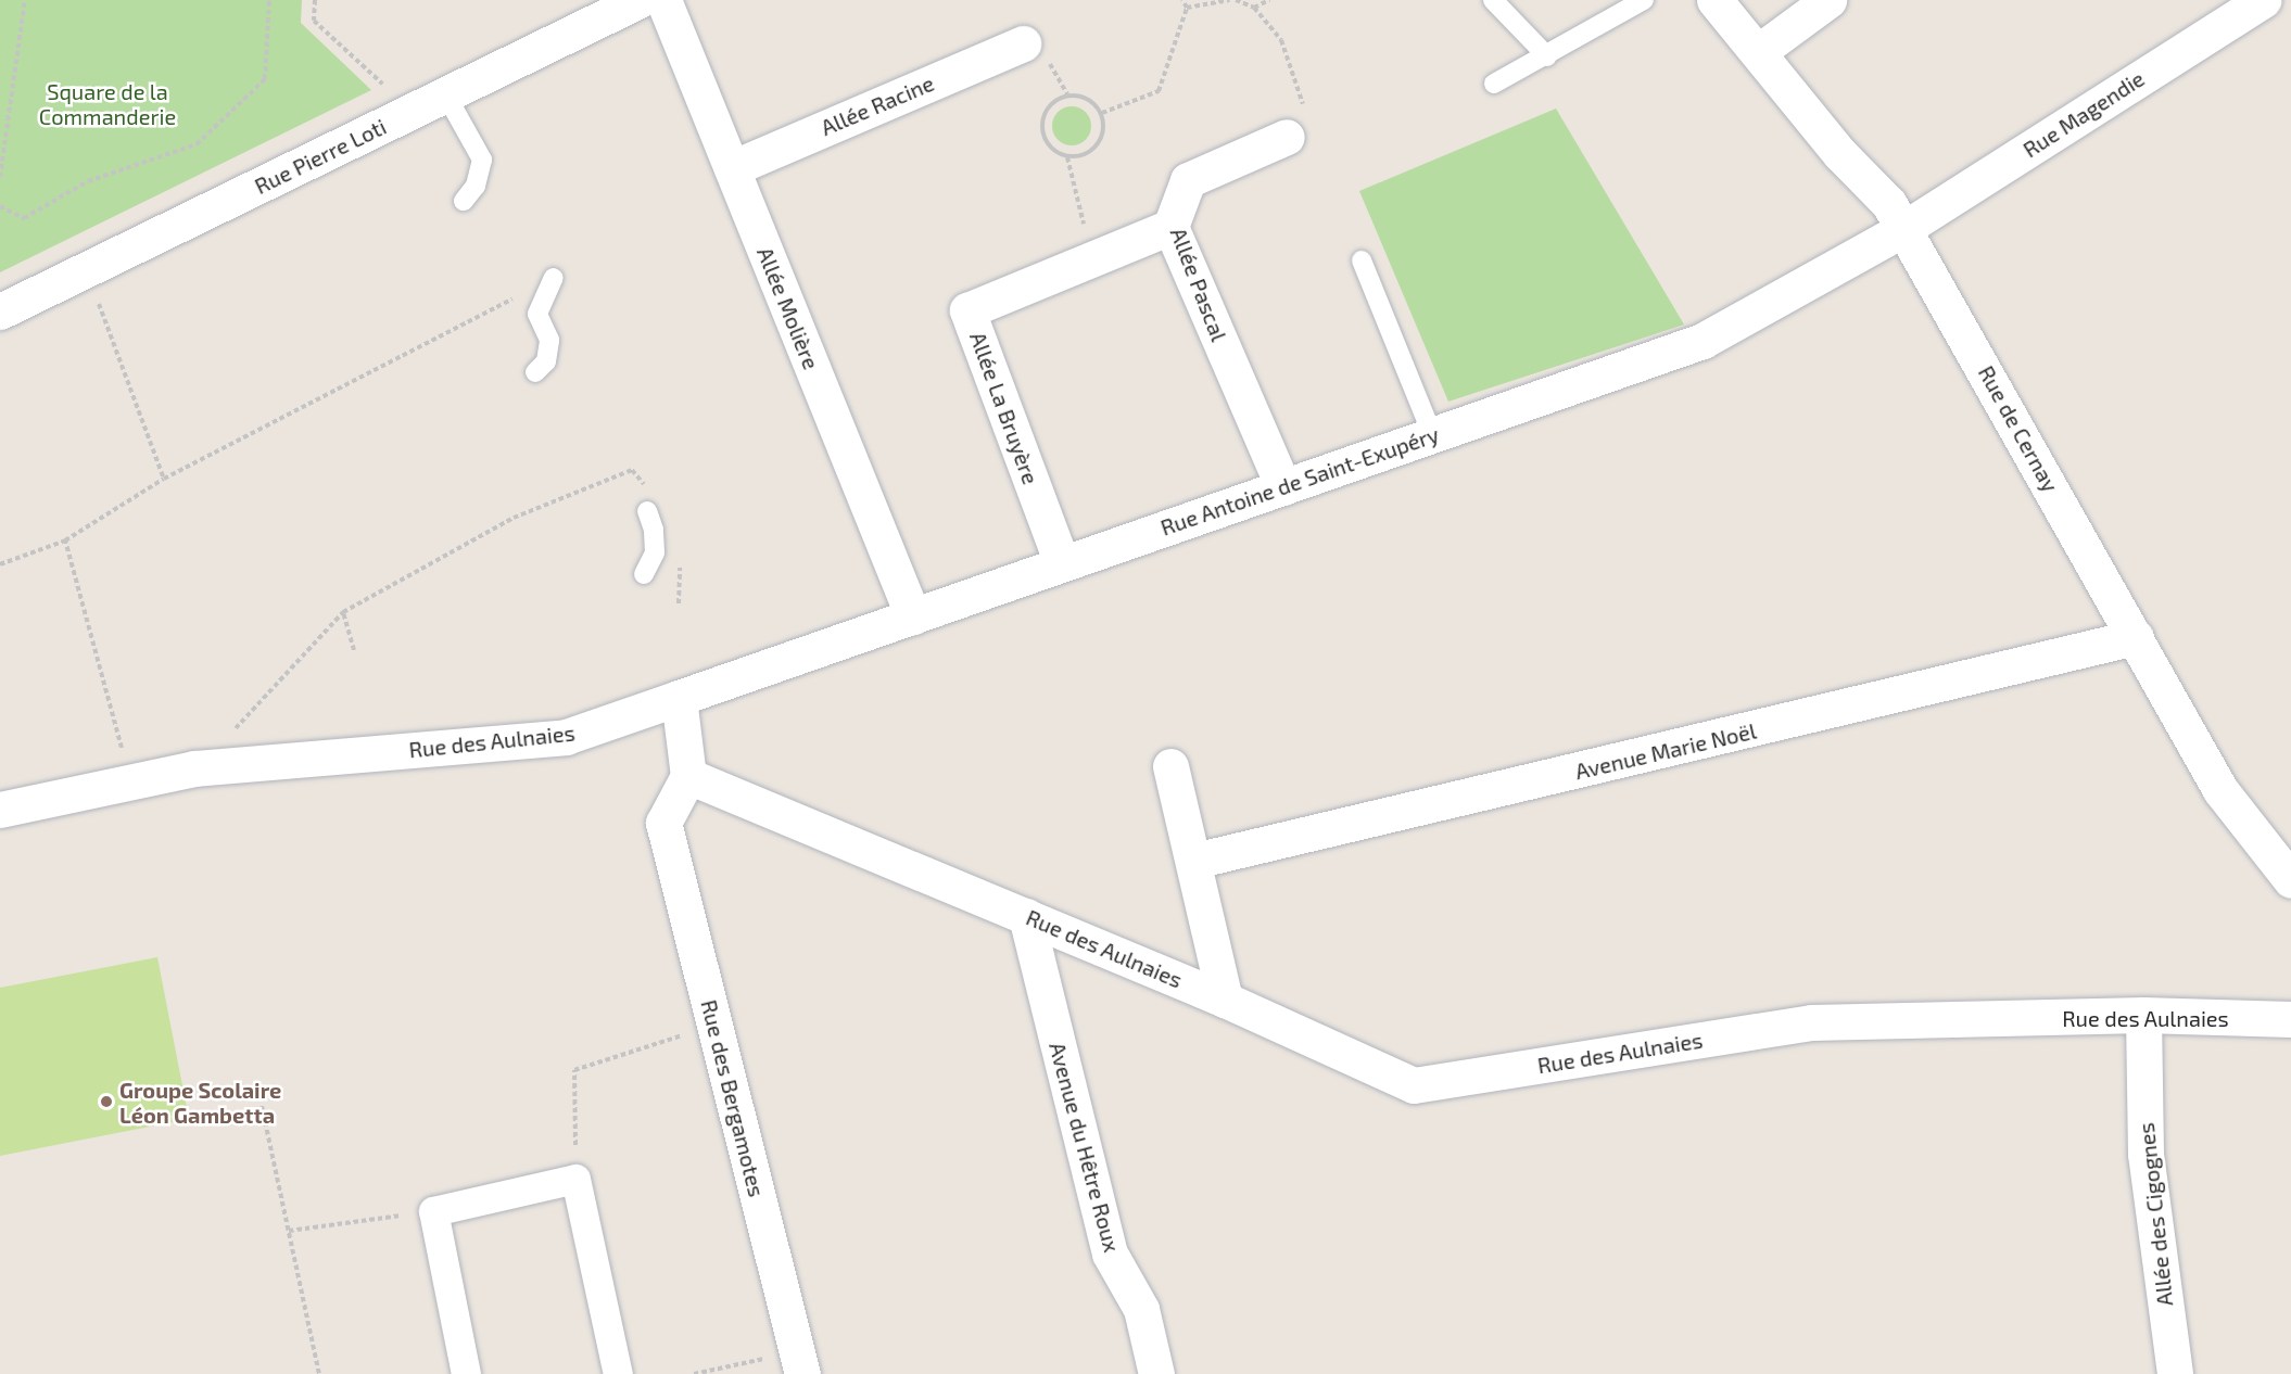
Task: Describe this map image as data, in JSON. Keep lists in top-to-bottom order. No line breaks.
{"streets":{"street":["Allée Racine","Rue Magendie","Rue Pierre Loti","Allée Pascal","Allée Molière","Allée La Bruyère","Rue de Cernay","Rue Antoine de Saint-Exupéry","Rue des Aulnaies","Avenue Marie Noël","Rue des Bergamotes","Avenue du Hêtre Roux","Allée des Cigognes"]},"crossings":[["Allée Racine","Allée Molière"],["Rue Magendie","Rue de Cernay"],["Rue Magendie","Rue Antoine de Saint-Exupéry"],["Allée Pascal","Allée La Bruyère"],["Allée Pascal","Rue Antoine de Saint-Exupéry"],["Allée Molière","Rue Antoine de Saint-Exupéry"],["Allée La Bruyère","Rue Antoine de Saint-Exupéry"],["Rue de Cernay","Rue Antoine de Saint-Exupéry"],["Rue de Cernay","Avenue Marie Noël"],["Rue Antoine de Saint-Exupéry","Rue des Aulnaies"],["Rue des Aulnaies","Rue des Bergamotes"],["Rue des Aulnaies","Avenue du Hêtre Roux"],["Rue des Aulnaies","Allée des Cigognes"]],"parks":["Square de la Commanderie"],"places":["Groupe Scolaire Léon Gambetta"]}
